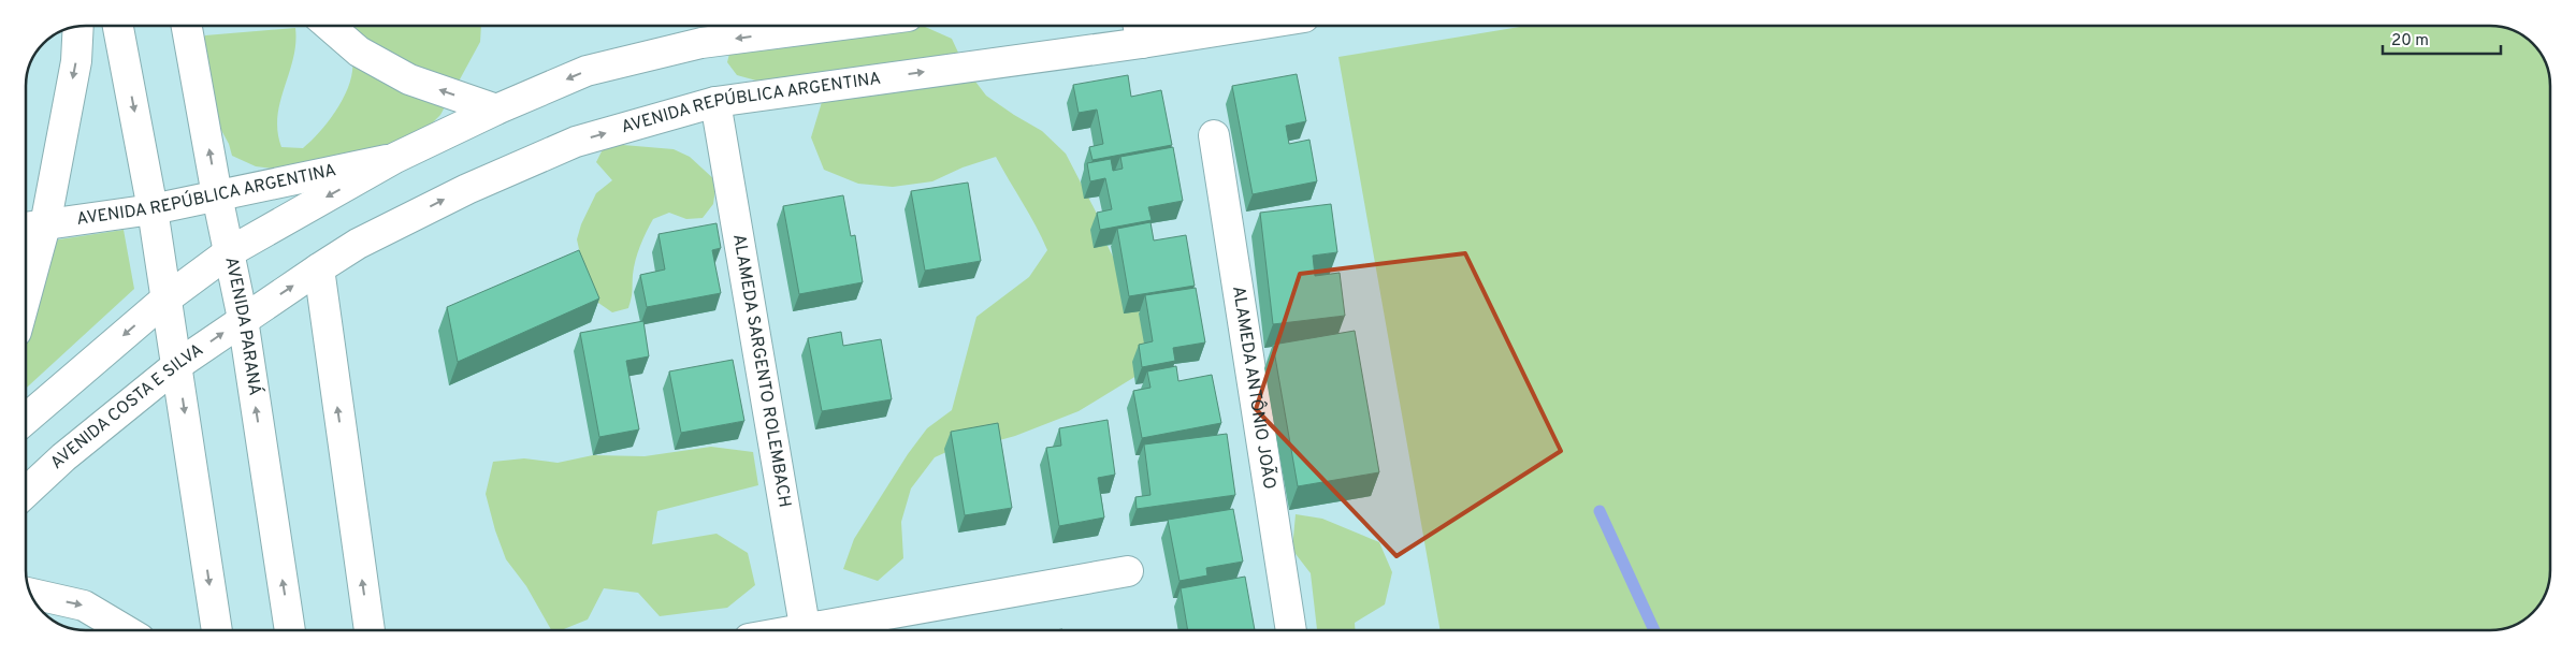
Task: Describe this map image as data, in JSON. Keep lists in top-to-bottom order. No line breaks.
{"streets":{"main road":["AVENIDA REPÚBLICA ARGENTINA","AVENIDA PARANÁ","ALAMEDA SARGENTO ROLEMBACH","ALAMEDA ANTÔNIO JOÃO","AVENIDA COSTA E SILVA"]},"crossings":[["AVENIDA REPÚBLICA ARGENTINA","AVENIDA PARANÁ"],["AVENIDA REPÚBLICA ARGENTINA","ALAMEDA SARGENTO ROLEMBACH"],["AVENIDA REPÚBLICA ARGENTINA","AVENIDA COSTA E SILVA"],["AVENIDA PARANÁ","AVENIDA COSTA E SILVA"]],"scale_bar":"20 m"}
